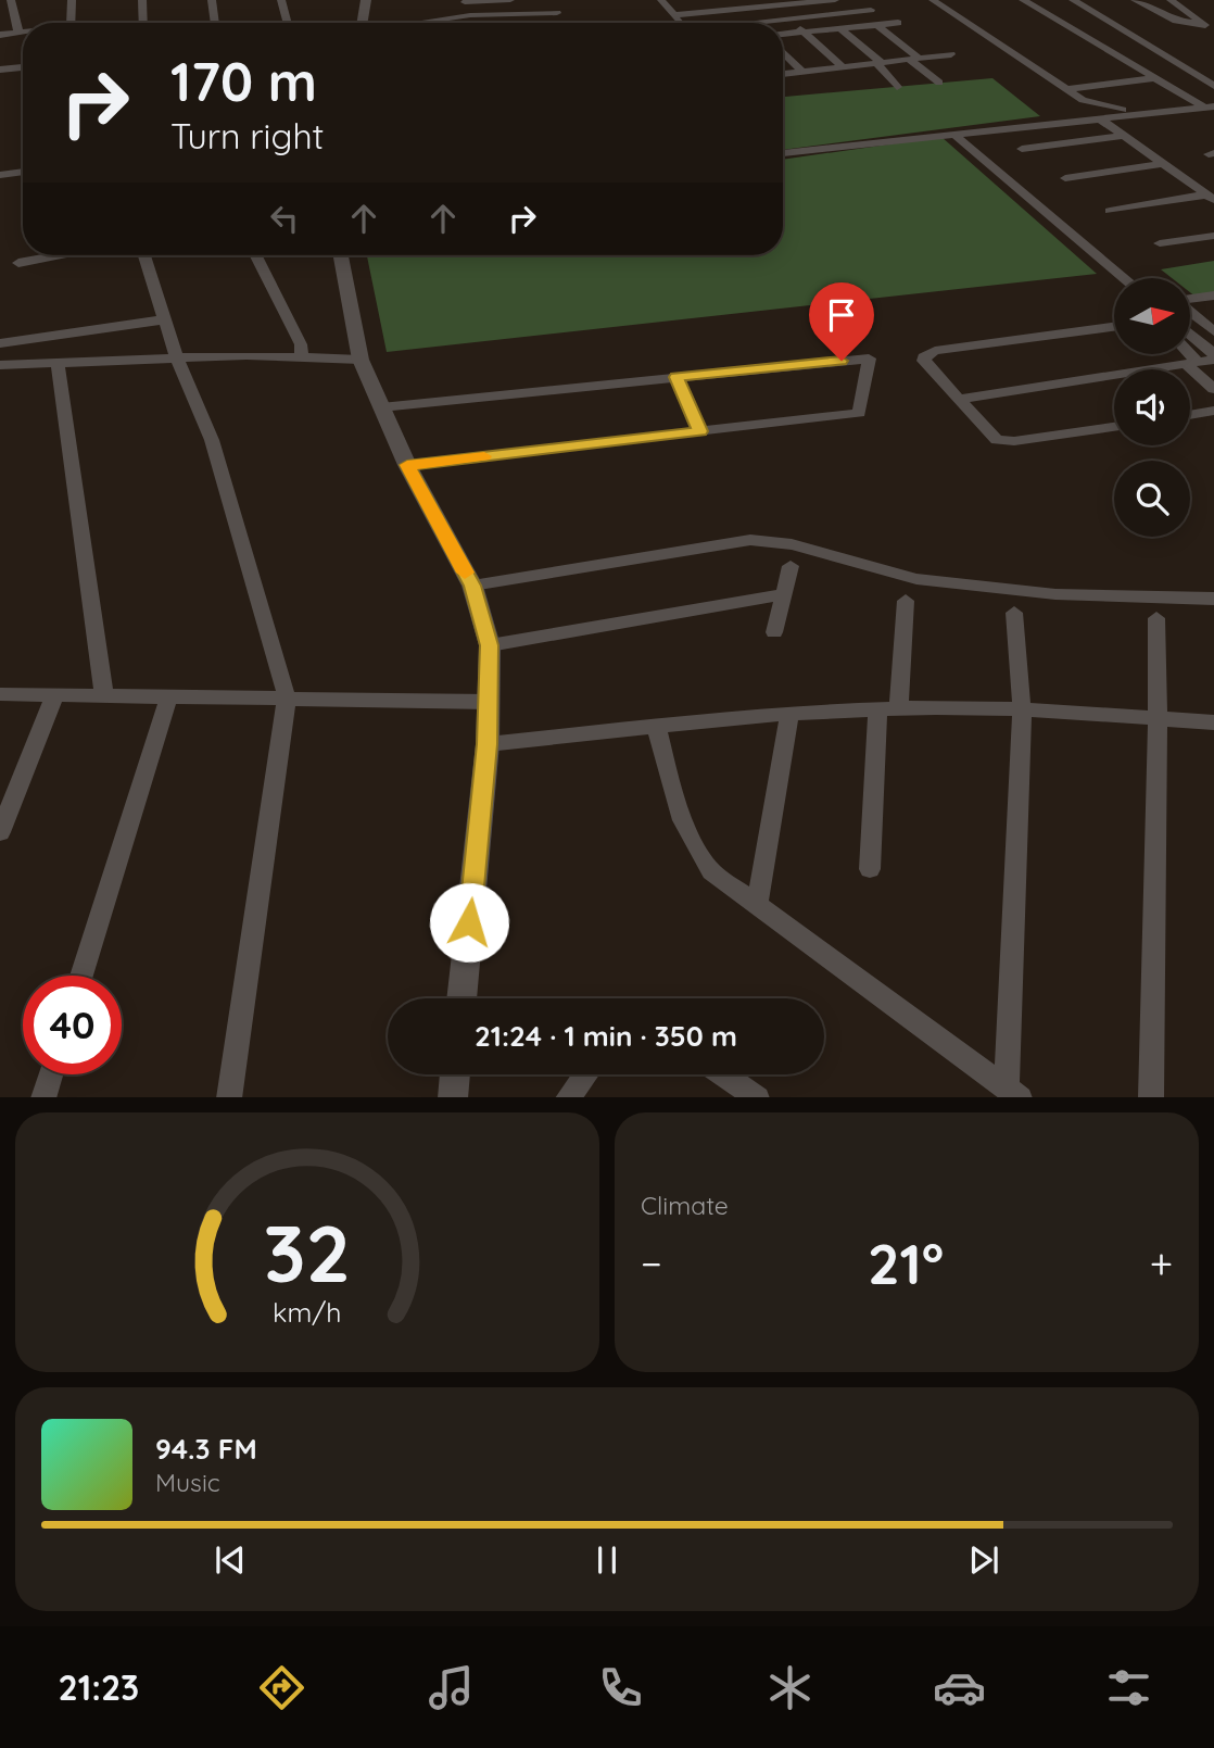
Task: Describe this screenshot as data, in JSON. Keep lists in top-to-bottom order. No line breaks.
{"north":"right","page":{"turn":["170 m","Turn right"],"limit":"40","trip":"21:24 · 1 min · 350 m","tile":"Climate","heat":["−","21°","+"],"song":["94.3 FM","Music"],"tabs":"21:23","gauge":["32","km/h"]}}
